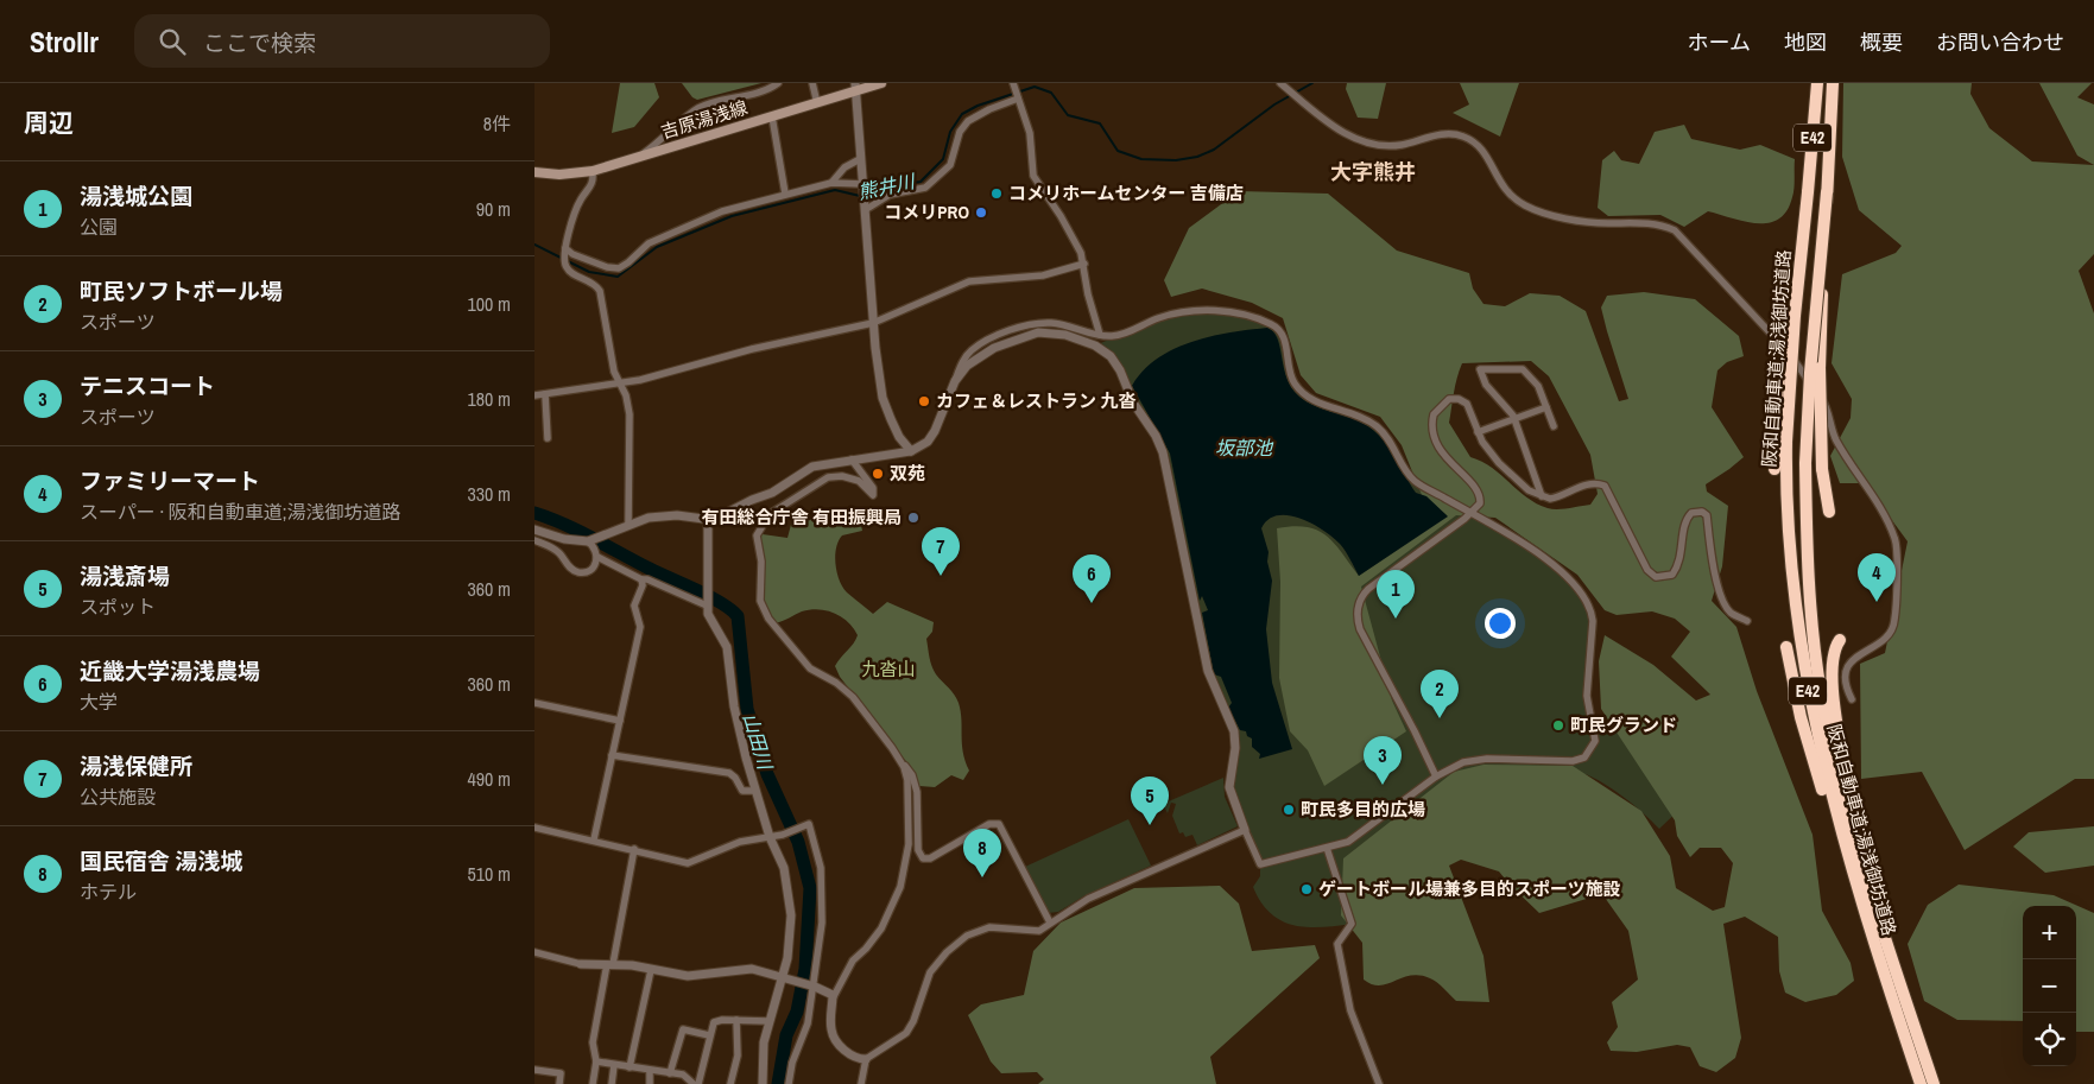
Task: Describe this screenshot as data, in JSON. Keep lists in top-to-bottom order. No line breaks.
{"streets":{"highway":["E42","阪和自動車道;湯浅御坊道路"],"main road":["吉原湯浅線"]},"districts":["大字熊井"],"water":["熊井川","坂部池","山田川"],"parks":["九沓山"],"places":["コメリホームセンター 吉備店","コメリPRO","カフェ＆レストラン 九沓","双苑","有田総合庁舎 有田振興局","町民グランド","町民多目的広場","ゲートボール場兼多目的スポーツ施設"],"page":{"header":"Strollr","search":"ここで検索","nav":["ホーム","地図","概要","お問い合わせ"],"heading":["周辺","8件"],"list":[{"mark":"1","name":"湯浅城公園","note":"公園","value":"90 m"},{"mark":"2","name":"町民ソフトボール場","note":"スポーツ","value":"100 m"},{"mark":"3","name":"テニスコート","note":"スポーツ","value":"180 m"},{"mark":"4","name":"ファミリーマート","note":"スーパー · 阪和自動車道;湯浅御坊道路","value":"330 m"},{"mark":"5","name":"湯浅斎場","note":"スポット","value":"360 m"},{"mark":"6","name":"近畿大学湯浅農場","note":"大学","value":"360 m"},{"mark":"7","name":"湯浅保健所","note":"公共施設","value":"490 m"},{"mark":"8","name":"国民宿舎 湯浅城","note":"ホテル","value":"510 m"}],"pins":["7","4","6","1","2","3","5","8"],"map_buttons":["+","−"]}}
